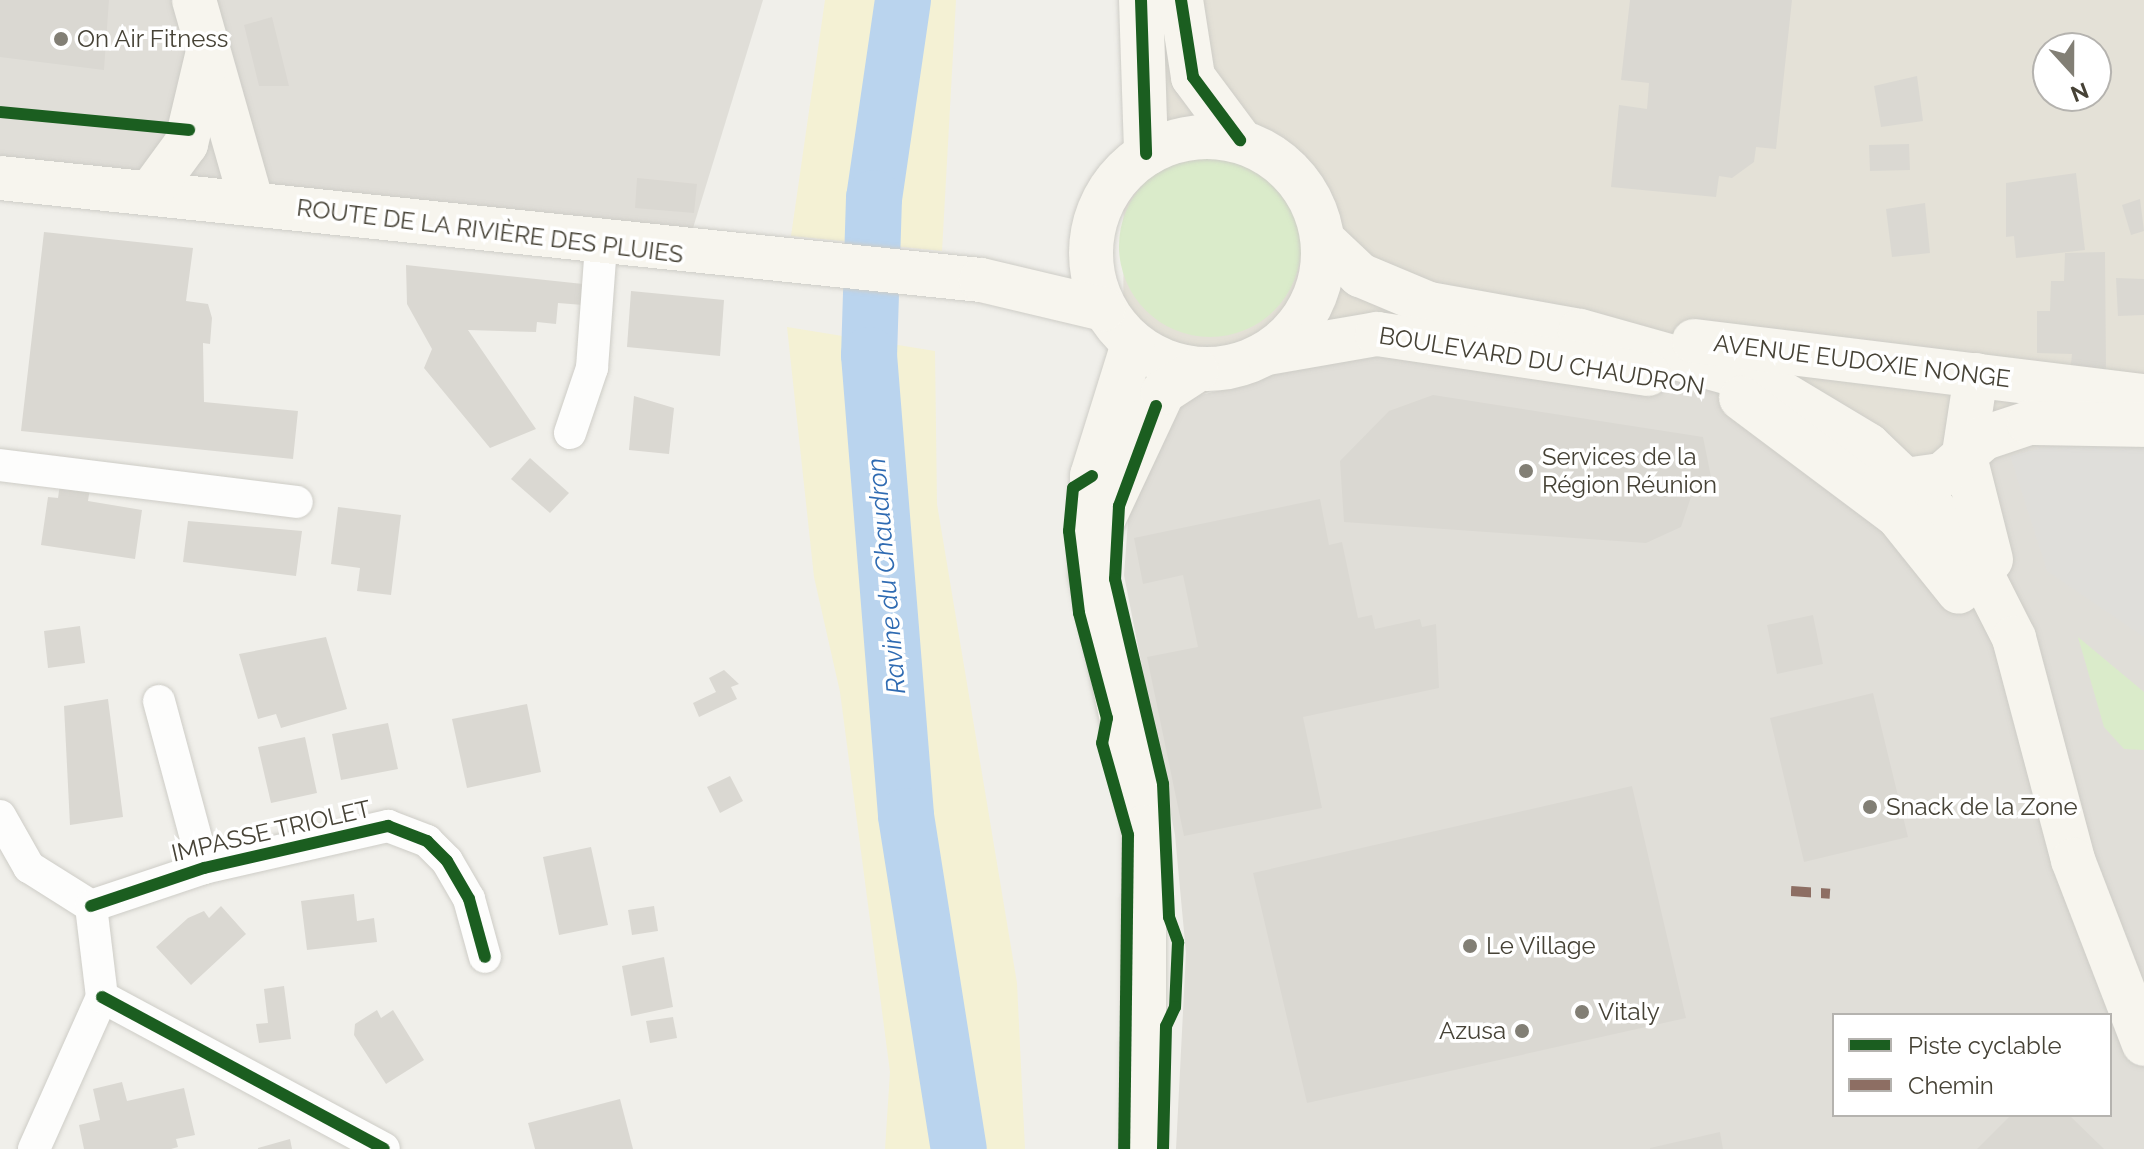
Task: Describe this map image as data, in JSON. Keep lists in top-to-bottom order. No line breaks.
{"streets":{"main road":["ROUTE DE LA RIVIÈRE DES PLUIES","BOULEVARD DU CHAUDRON","AVENUE EUDOXIE NONGE"],"street":["IMPASSE TRIOLET"]},"crossings":[["ROUTE DE LA RIVIÈRE DES PLUIES","BOULEVARD DU CHAUDRON"],["BOULEVARD DU CHAUDRON","AVENUE EUDOXIE NONGE"]],"water":["Ravine du Chaudron"],"places":["On Air Fitness","Services de la Région Réunion","Snack de la Zone","Le Village","Vitaly","Azusa"],"legend":["Piste cyclable","Chemin"],"north":"bottom"}
